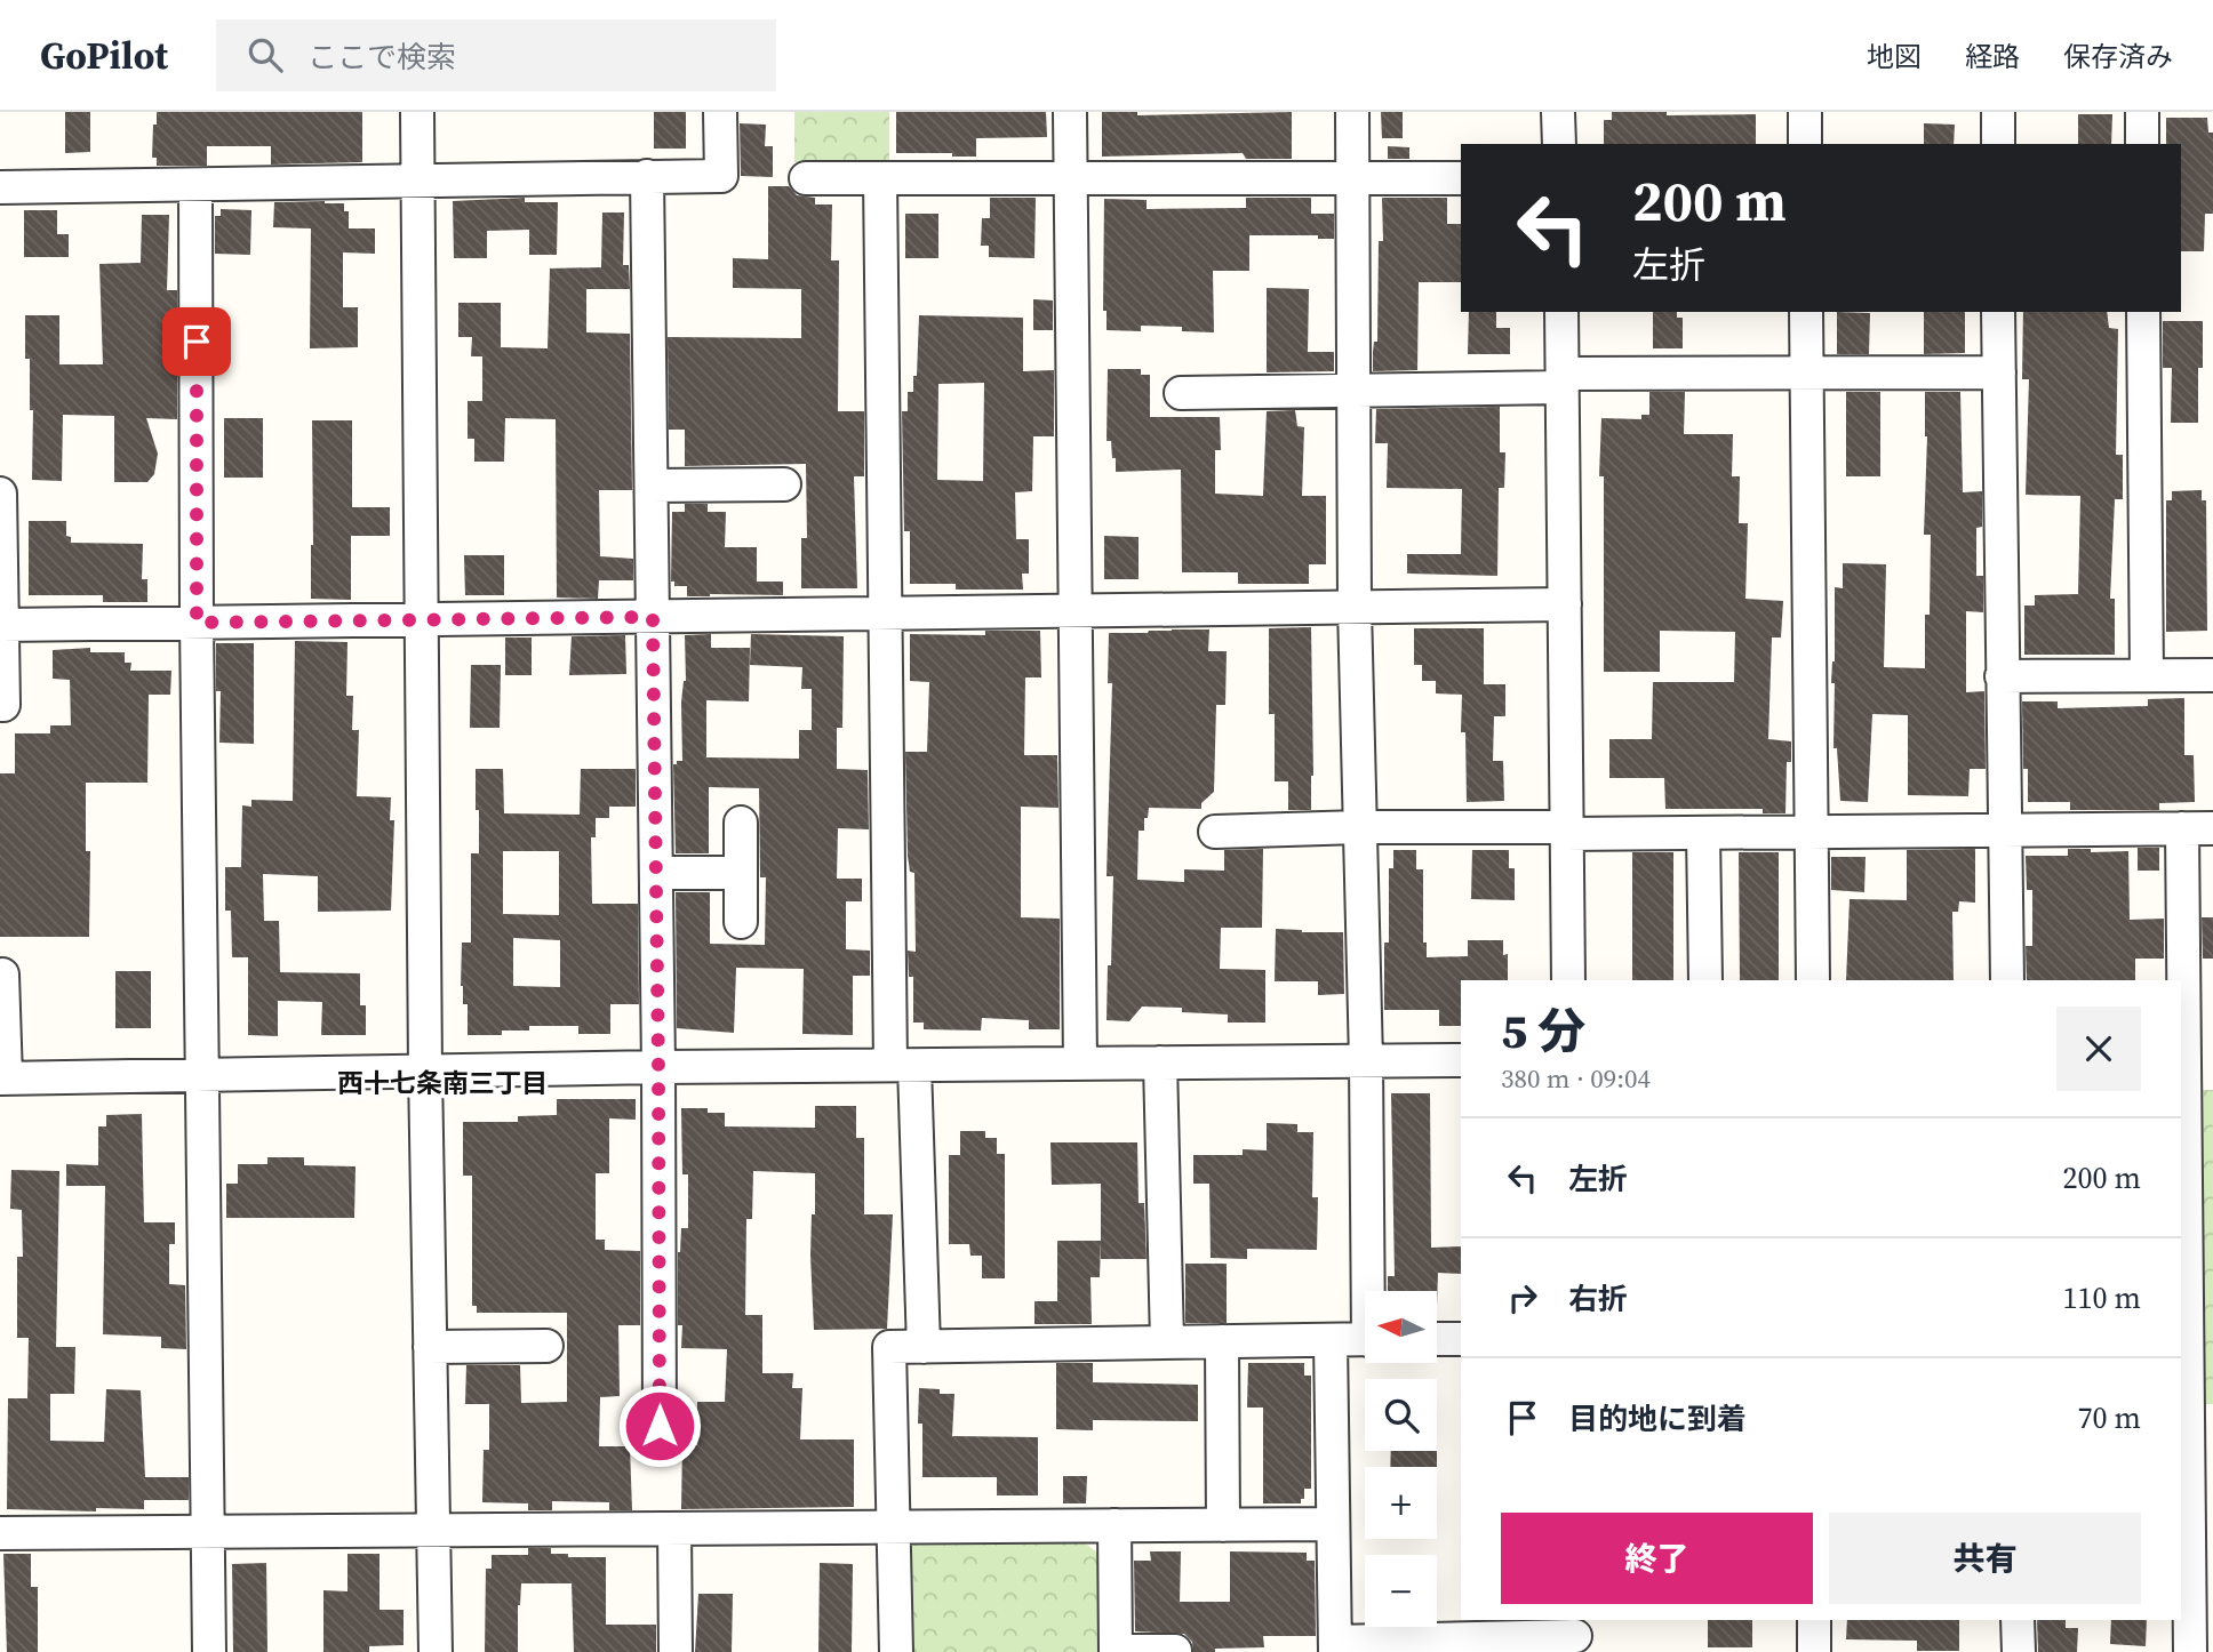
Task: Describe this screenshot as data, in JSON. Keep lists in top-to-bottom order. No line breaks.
{"districts":["西十七条南三丁目"],"north":"left","page":{"header":"GoPilot","search":"ここで検索","nav":["地図","経路","保存済み"],"turn":["200 m","左折"],"heading":["5 分","380 m · 09:04"],"list":[{"name":"左折","value":"200 m"},{"name":"右折","value":"110 m"},{"name":"目的地に到着","value":"70 m"}],"map_buttons":["+","−"],"buttons":["終了","共有"]}}
